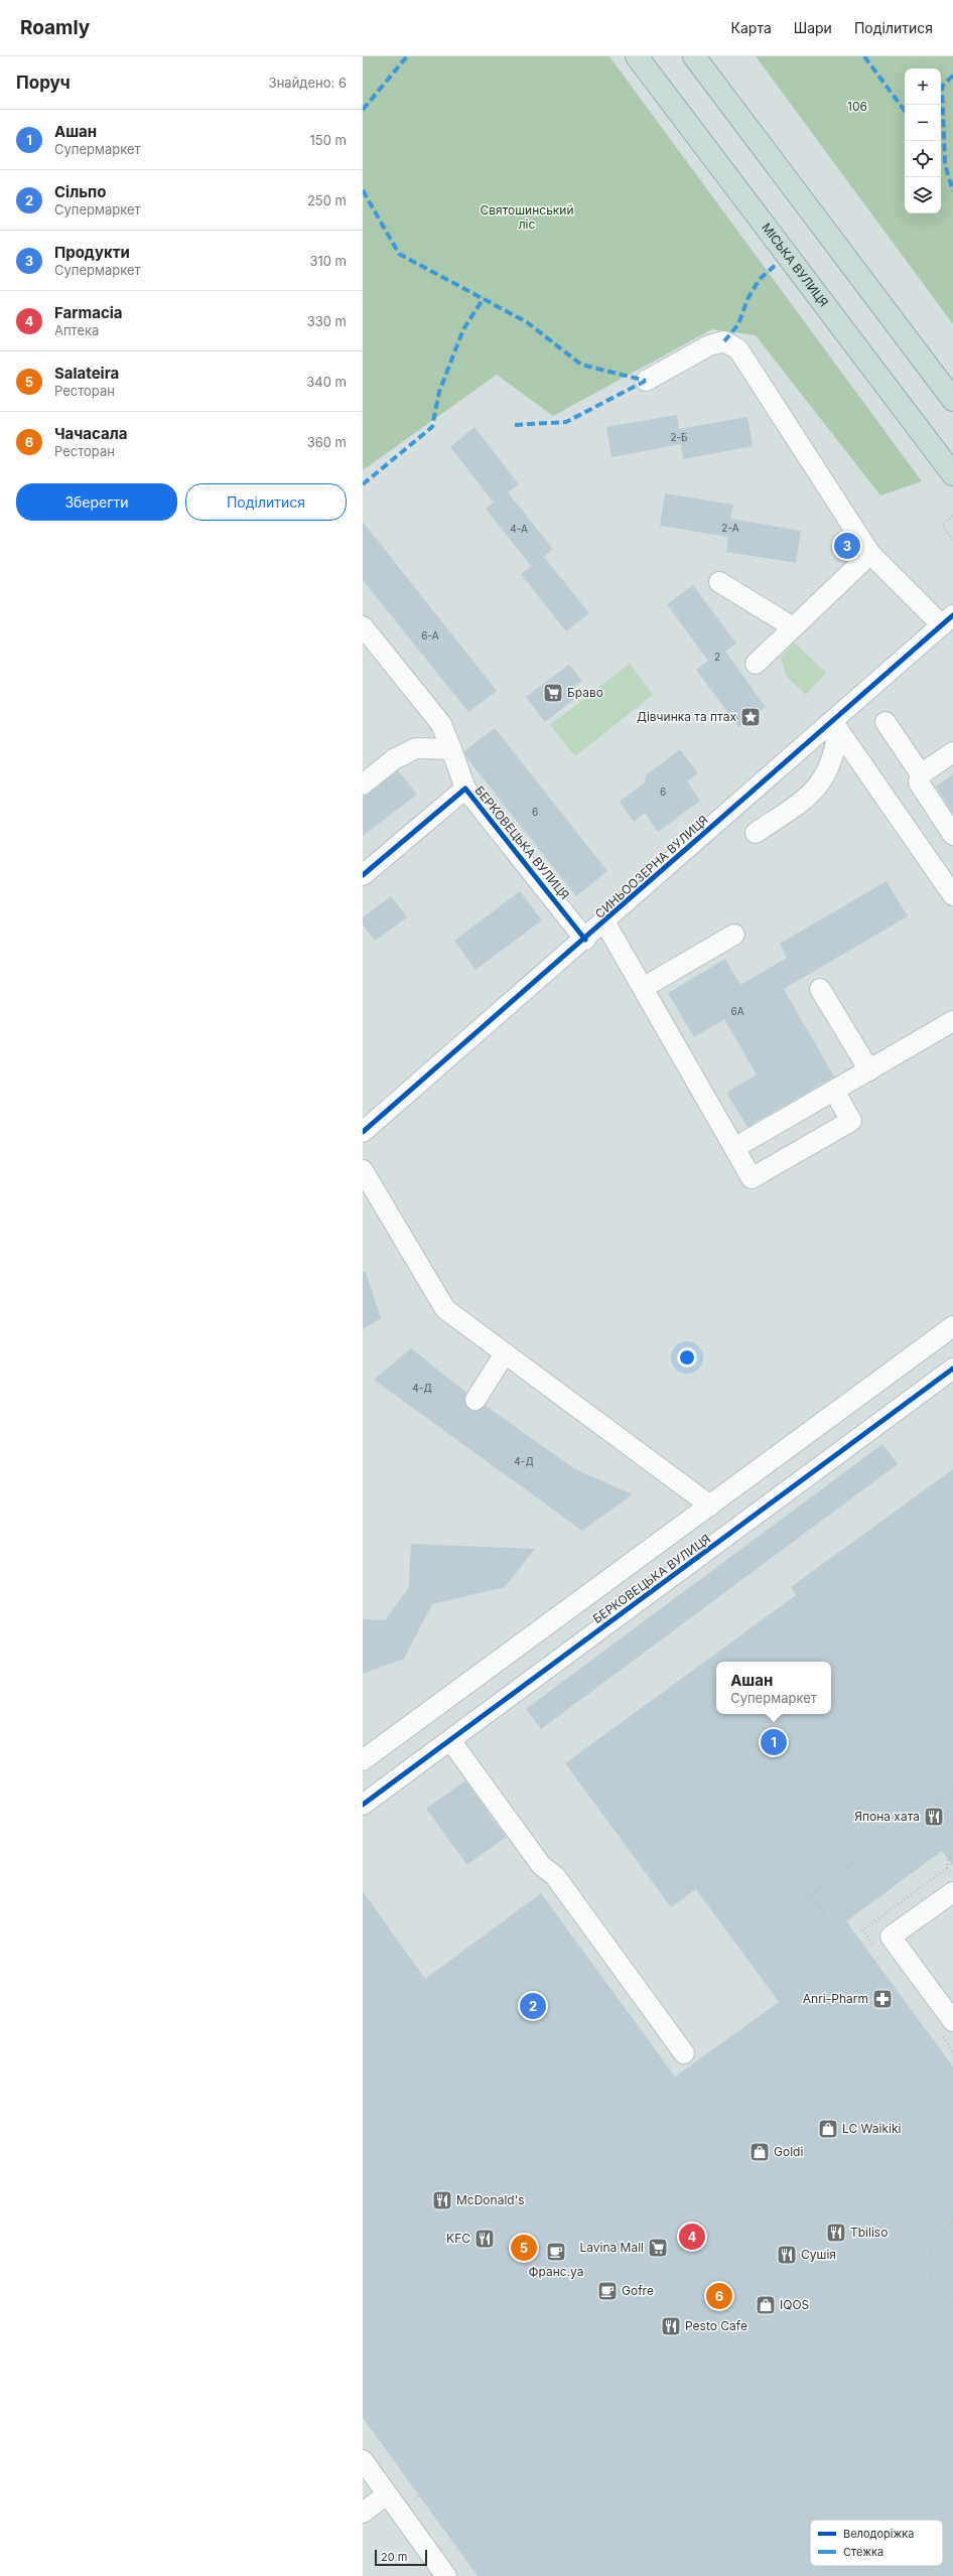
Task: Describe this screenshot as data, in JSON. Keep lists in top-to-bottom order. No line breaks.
{"streets":{"highway":["МІСЬКА ВУЛИЦЯ"],"street":["БЕРКОВЕЦЬКА ВУЛИЦЯ","СИНЬООЗЕРНА ВУЛИЦЯ"]},"crossings":[["БЕРКОВЕЦЬКА ВУЛИЦЯ","СИНЬООЗЕРНА ВУЛИЦЯ"]],"parks":["106","Святошинський ліс"],"places":{"supermarket":["Браво","Lavina Mall"],"place":["Дівчинка та птах"],"restaurant":["Япона хата","McDonald's","Tbiliso","KFC","Сушія","Pesto Cafe"],"pharmacy":["Anri-Pharm"],"shop":["LC Waikiki","Goldi","IQOS"],"cafe":["Франс.уа","Gofre"]},"house_numbers":["2-Б","2-А","4-А","6-А","2","6","6","6А","4-Д","4-Д"],"legend":["Велодоріжка","Стежка"],"scale_bar":"20 m","page":{"header":"Roamly","nav":["Карта","Шари","Поділитися"],"heading":["Поруч","Знайдено: 6"],"map_buttons":["+","−"],"list":[{"mark":"1","name":"Ашан","note":"Супермаркет","value":"150 m"},{"mark":"2","name":"Сільпо","note":"Супермаркет","value":"250 m"},{"mark":"3","name":"Продукти","note":"Супермаркет","value":"310 m"},{"mark":"4","name":"Farmacia","note":"Аптека","value":"330 m"},{"mark":"5","name":"Salateira","note":"Ресторан","value":"340 m"},{"mark":"6","name":"Чачасала","note":"Ресторан","value":"360 m"}],"buttons":["Зберегти","Поділитися"],"pins":["3","1","2","4","5","6"],"popup":["Ашан","Супермаркет"],"scale":"20 m"}}
